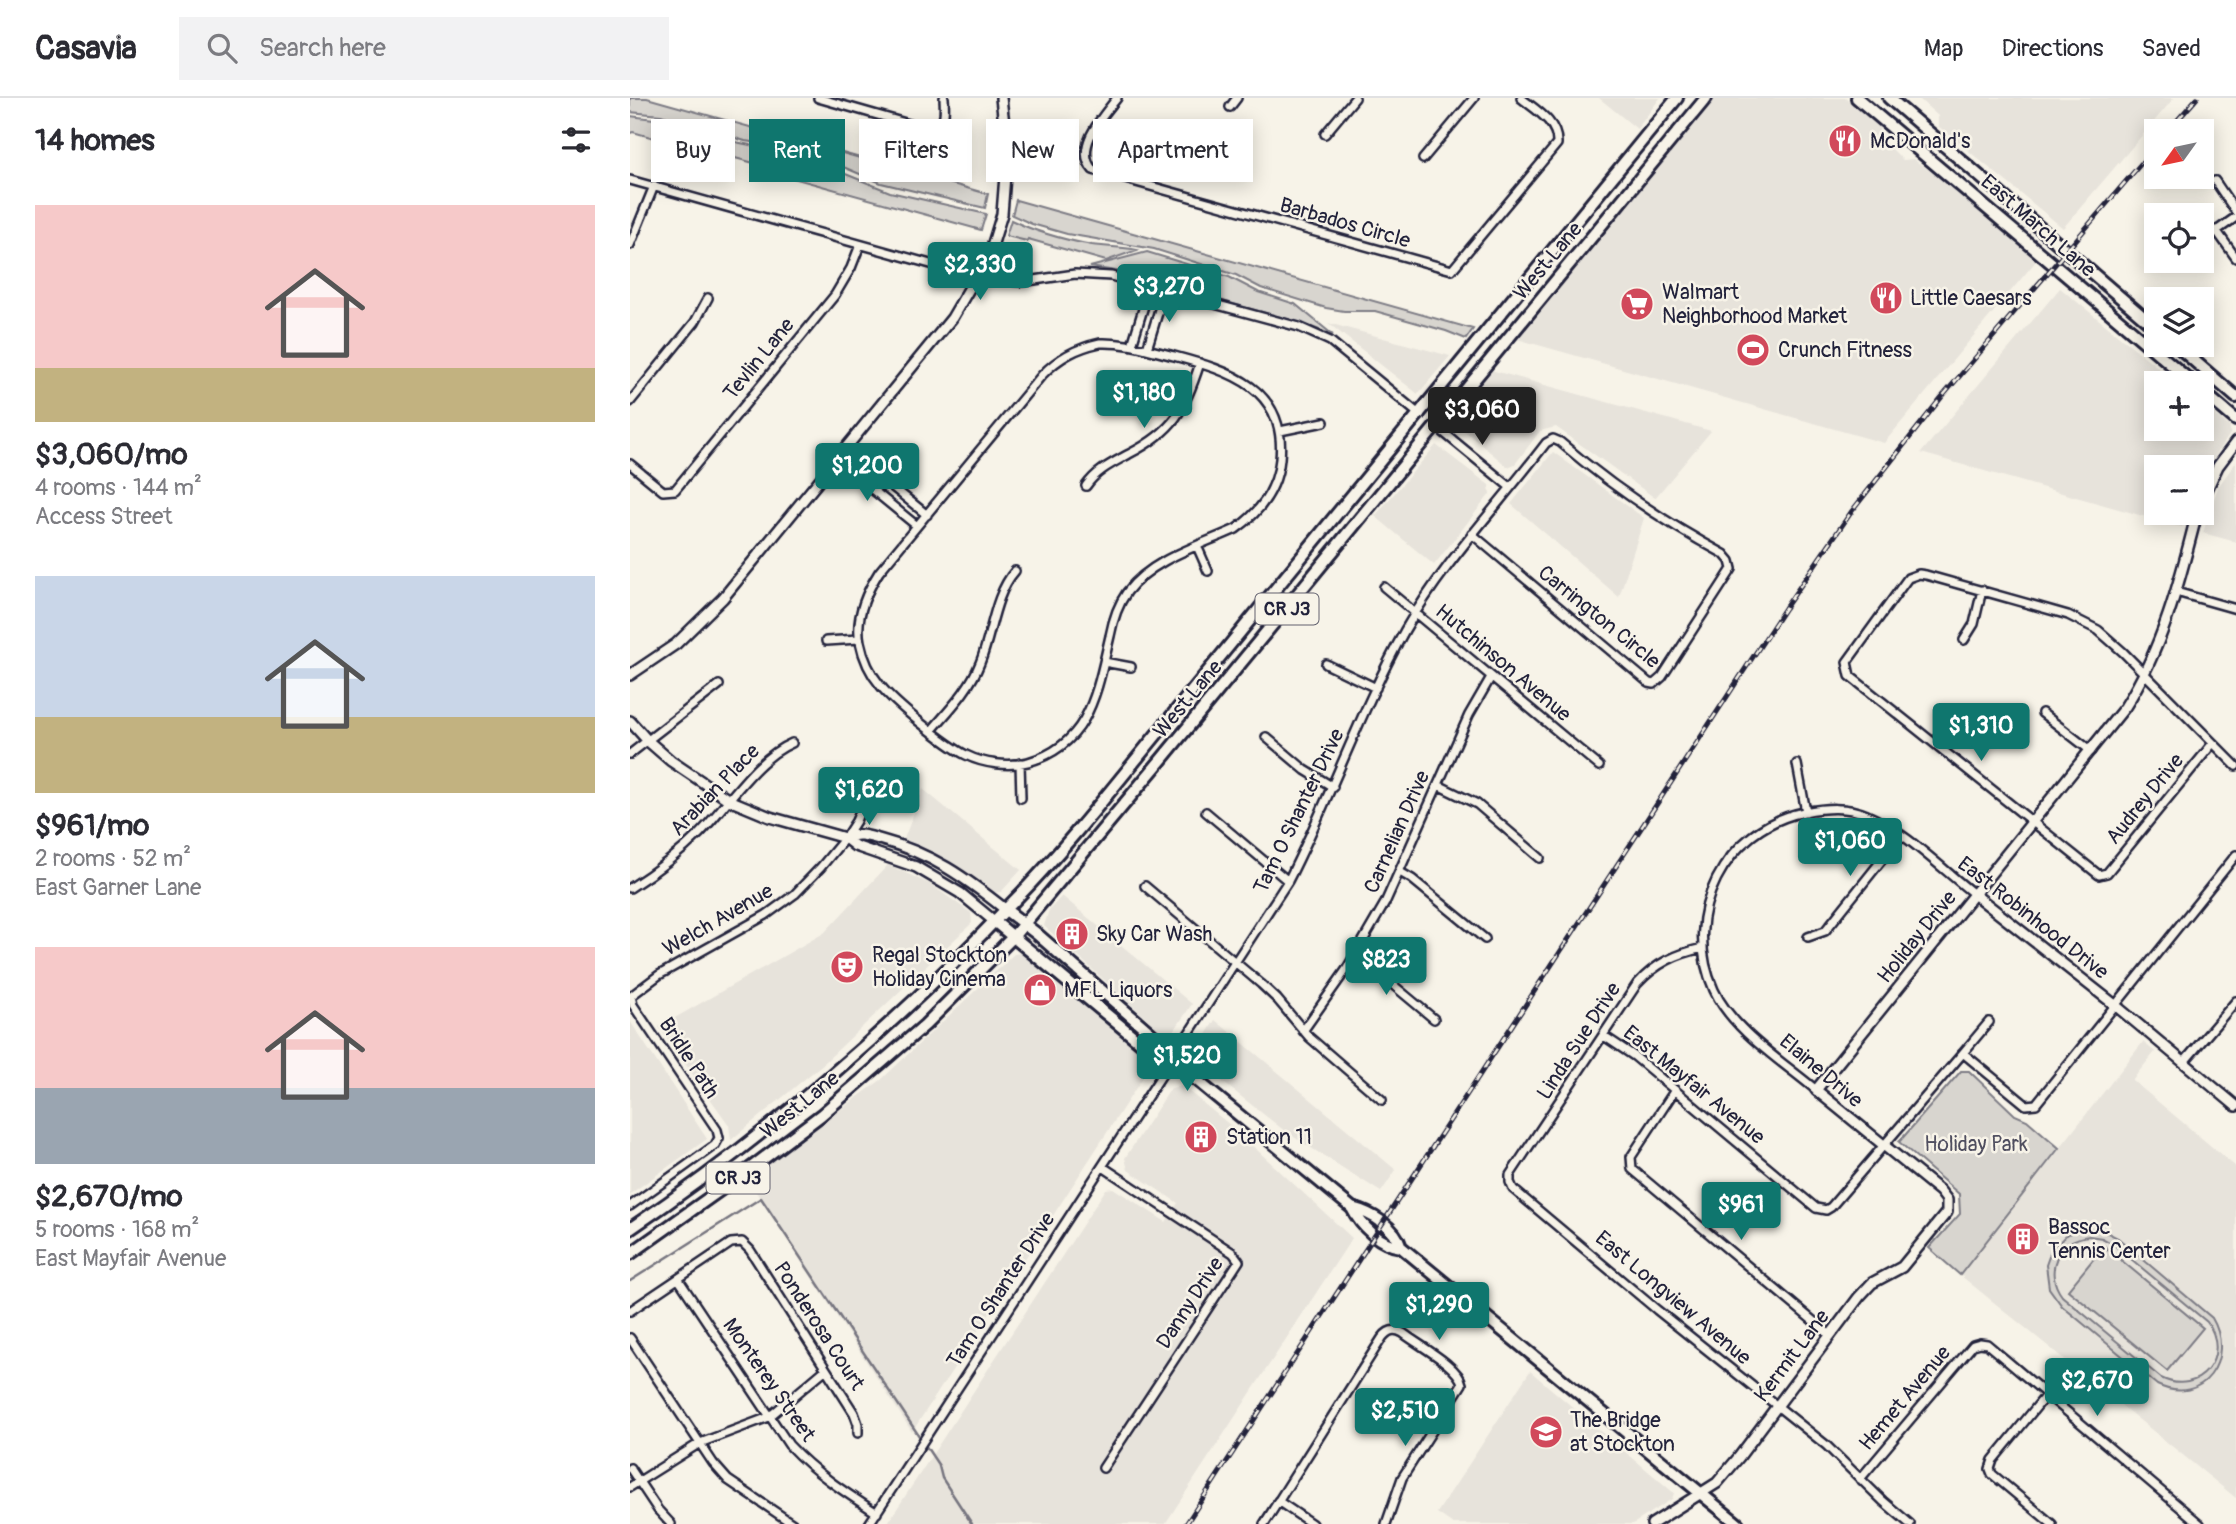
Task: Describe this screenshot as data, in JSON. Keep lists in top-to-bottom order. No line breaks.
{"streets":{"main road":["East March Lane","West Lane","CR J3"],"street":["Barbados Circle","Tevlin Lane","Carrington Circle","Hutchinson Avenue","Arabian Place","Audrey Drive","Tam O Shanter Drive","Carnelian Drive","East Robinhood Drive","Welch Avenue","Holiday Drive","Linda Sue Drive","Bridle Path","Elaine Drive","East Mayfair Avenue","East Longview Avenue","Danny Drive","Ponderosa Court","Kermit Lane","Monterey Street","Hemet Avenue"]},"crossings":[["Carrington Circle","Tam O Shanter Drive"],["Hutchinson Avenue","Tam O Shanter Drive"],["Hutchinson Avenue","Carnelian Drive"],["Audrey Drive","Holiday Drive"],["Tam O Shanter Drive","Danny Drive"],["Tam O Shanter Drive","Monterey Street"],["East Robinhood Drive","Holiday Drive"],["East Robinhood Drive","Linda Sue Drive"],["East Robinhood Drive","Elaine Drive"],["Welch Avenue","Bridle Path"],["Holiday Drive","Elaine Drive"],["Linda Sue Drive","Elaine Drive"],["Linda Sue Drive","East Mayfair Avenue"],["Linda Sue Drive","East Longview Avenue"],["Elaine Drive","East Mayfair Avenue"],["Elaine Drive","Kermit Lane"],["East Longview Avenue","Kermit Lane"],["East Longview Avenue","Hemet Avenue"],["Ponderosa Court","Monterey Street"]],"parks":["Holiday Park"],"places":{"restaurant":["McDonald's","Little Caesars"],"supermarket":["Walmart Neighborhood Market"],"sports":["Crunch Fitness"],"building":["Sky Car Wash","Station 11","Bassoc Tennis Center"],"theatre":["Regal Stockton Holiday Cinema"],"shop":["MFL Liquors"],"school or university":["The Bridge at Stockton"]},"north":"bottom left","page":{"header":"Casavia","search":"Search here","nav":["Map","Directions","Saved"],"heading":"14 homes","map_buttons":["+","−"],"chip":["Buy","Rent","Filters","New","Apartment"],"list":[{"name":"$3,060/mo","note":"4 rooms · 144 m² · Access Street"},{"name":"$961/mo","note":"2 rooms · 52 m² · East Garner Lane"},{"name":"$2,670/mo","note":"5 rooms · 168 m² · East Mayfair Avenue"}],"price":["$2,330","$3,270","$1,180","$3,060","$1,200","$1,310","$1,620","$1,060","$823","$1,520","$961","$1,290","$2,670","$2,510"]}}
